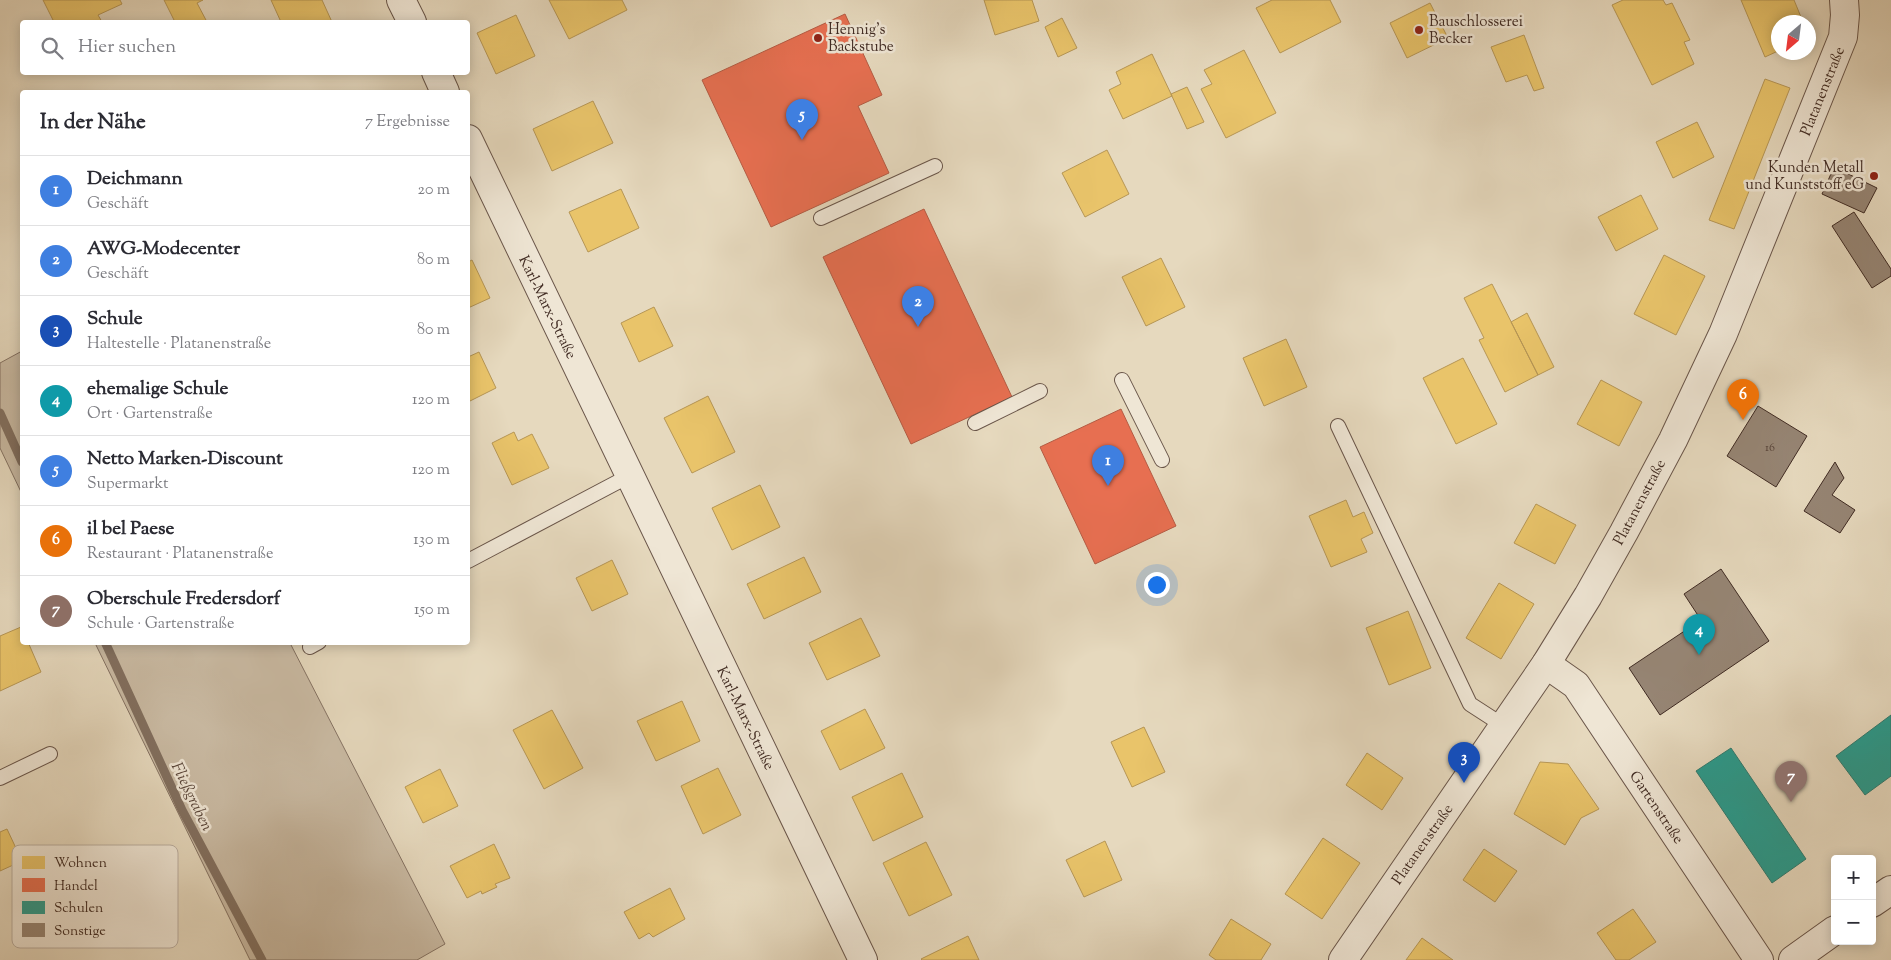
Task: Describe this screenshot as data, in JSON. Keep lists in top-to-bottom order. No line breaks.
{"streets":{"street":["Platanenstraße","Karl-Marx-Straße","Gartenstraße"]},"crossings":[["Platanenstraße","Gartenstraße"]],"water":["Fließgraben"],"places":["Bauschlosserei Becker","Hennig's Backstube","Kunden Metall und Kunststoff eG"],"house_numbers":["16"],"legend":["Wohnen","Handel","Schulen","Sonstige"],"north":"bottom left","page":{"search":"Hier suchen","heading":["In der Nähe","7 Ergebnisse"],"pins":["5","2","6","1","4","3","7"],"list":[{"mark":"1","name":"Deichmann","note":"Geschäft","value":"20 m"},{"mark":"2","name":"AWG-Modecenter","note":"Geschäft","value":"80 m"},{"mark":"3","name":"Schule","note":"Haltestelle · Platanenstraße","value":"80 m"},{"mark":"4","name":"ehemalige Schule","note":"Ort · Gartenstraße","value":"120 m"},{"mark":"5","name":"Netto Marken-Discount","note":"Supermarkt","value":"120 m"},{"mark":"6","name":"il bel Paese","note":"Restaurant · Platanenstraße","value":"130 m"},{"mark":"7","name":"Oberschule Fredersdorf","note":"Schule · Gartenstraße","value":"150 m"}],"map_buttons":["+","−"]}}
